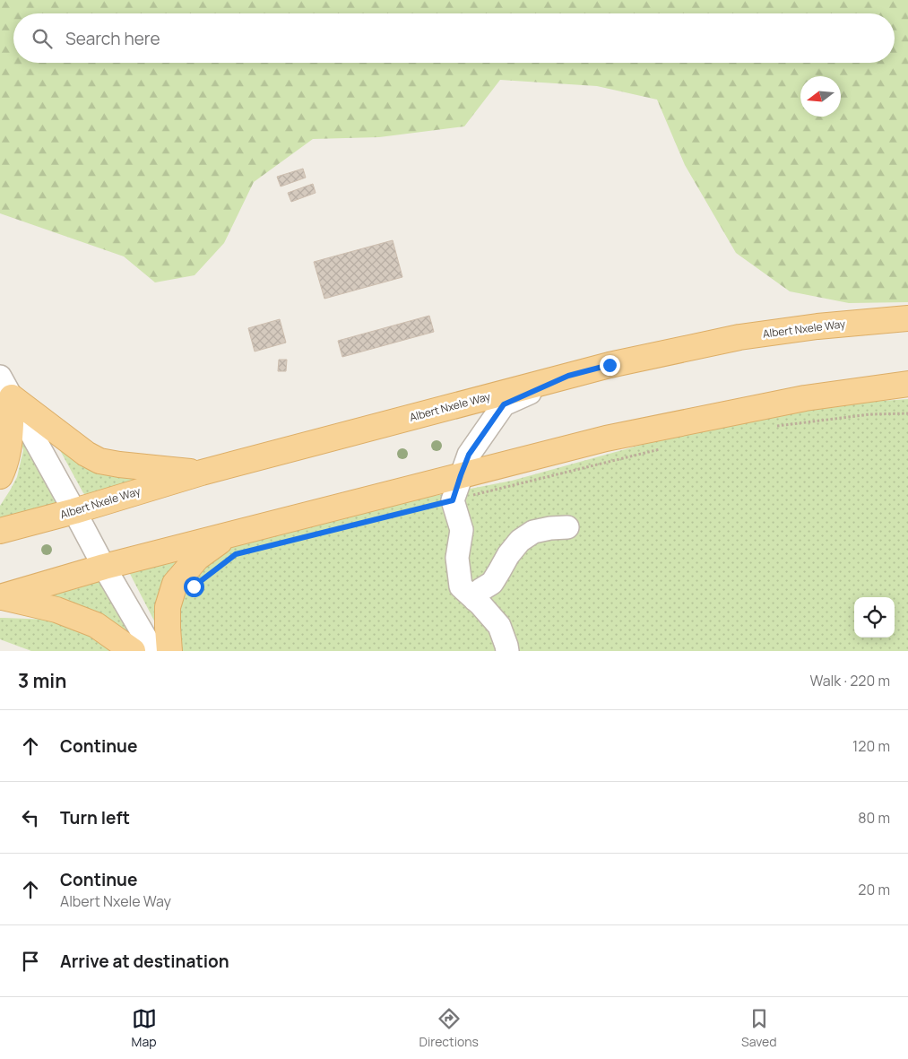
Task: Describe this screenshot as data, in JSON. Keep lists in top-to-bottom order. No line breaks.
{"streets":{"main road":["Albert Nxele Way"]},"north":"left","page":{"search":"Search here","heading":["3 min","Walk · 220 m"],"list":[["Continue","120 m"],["Turn left","80 m"],["Continue","Albert Nxele Way","20 m"],"Arrive at destination"],"nav":["Map","Directions","Saved"]}}
